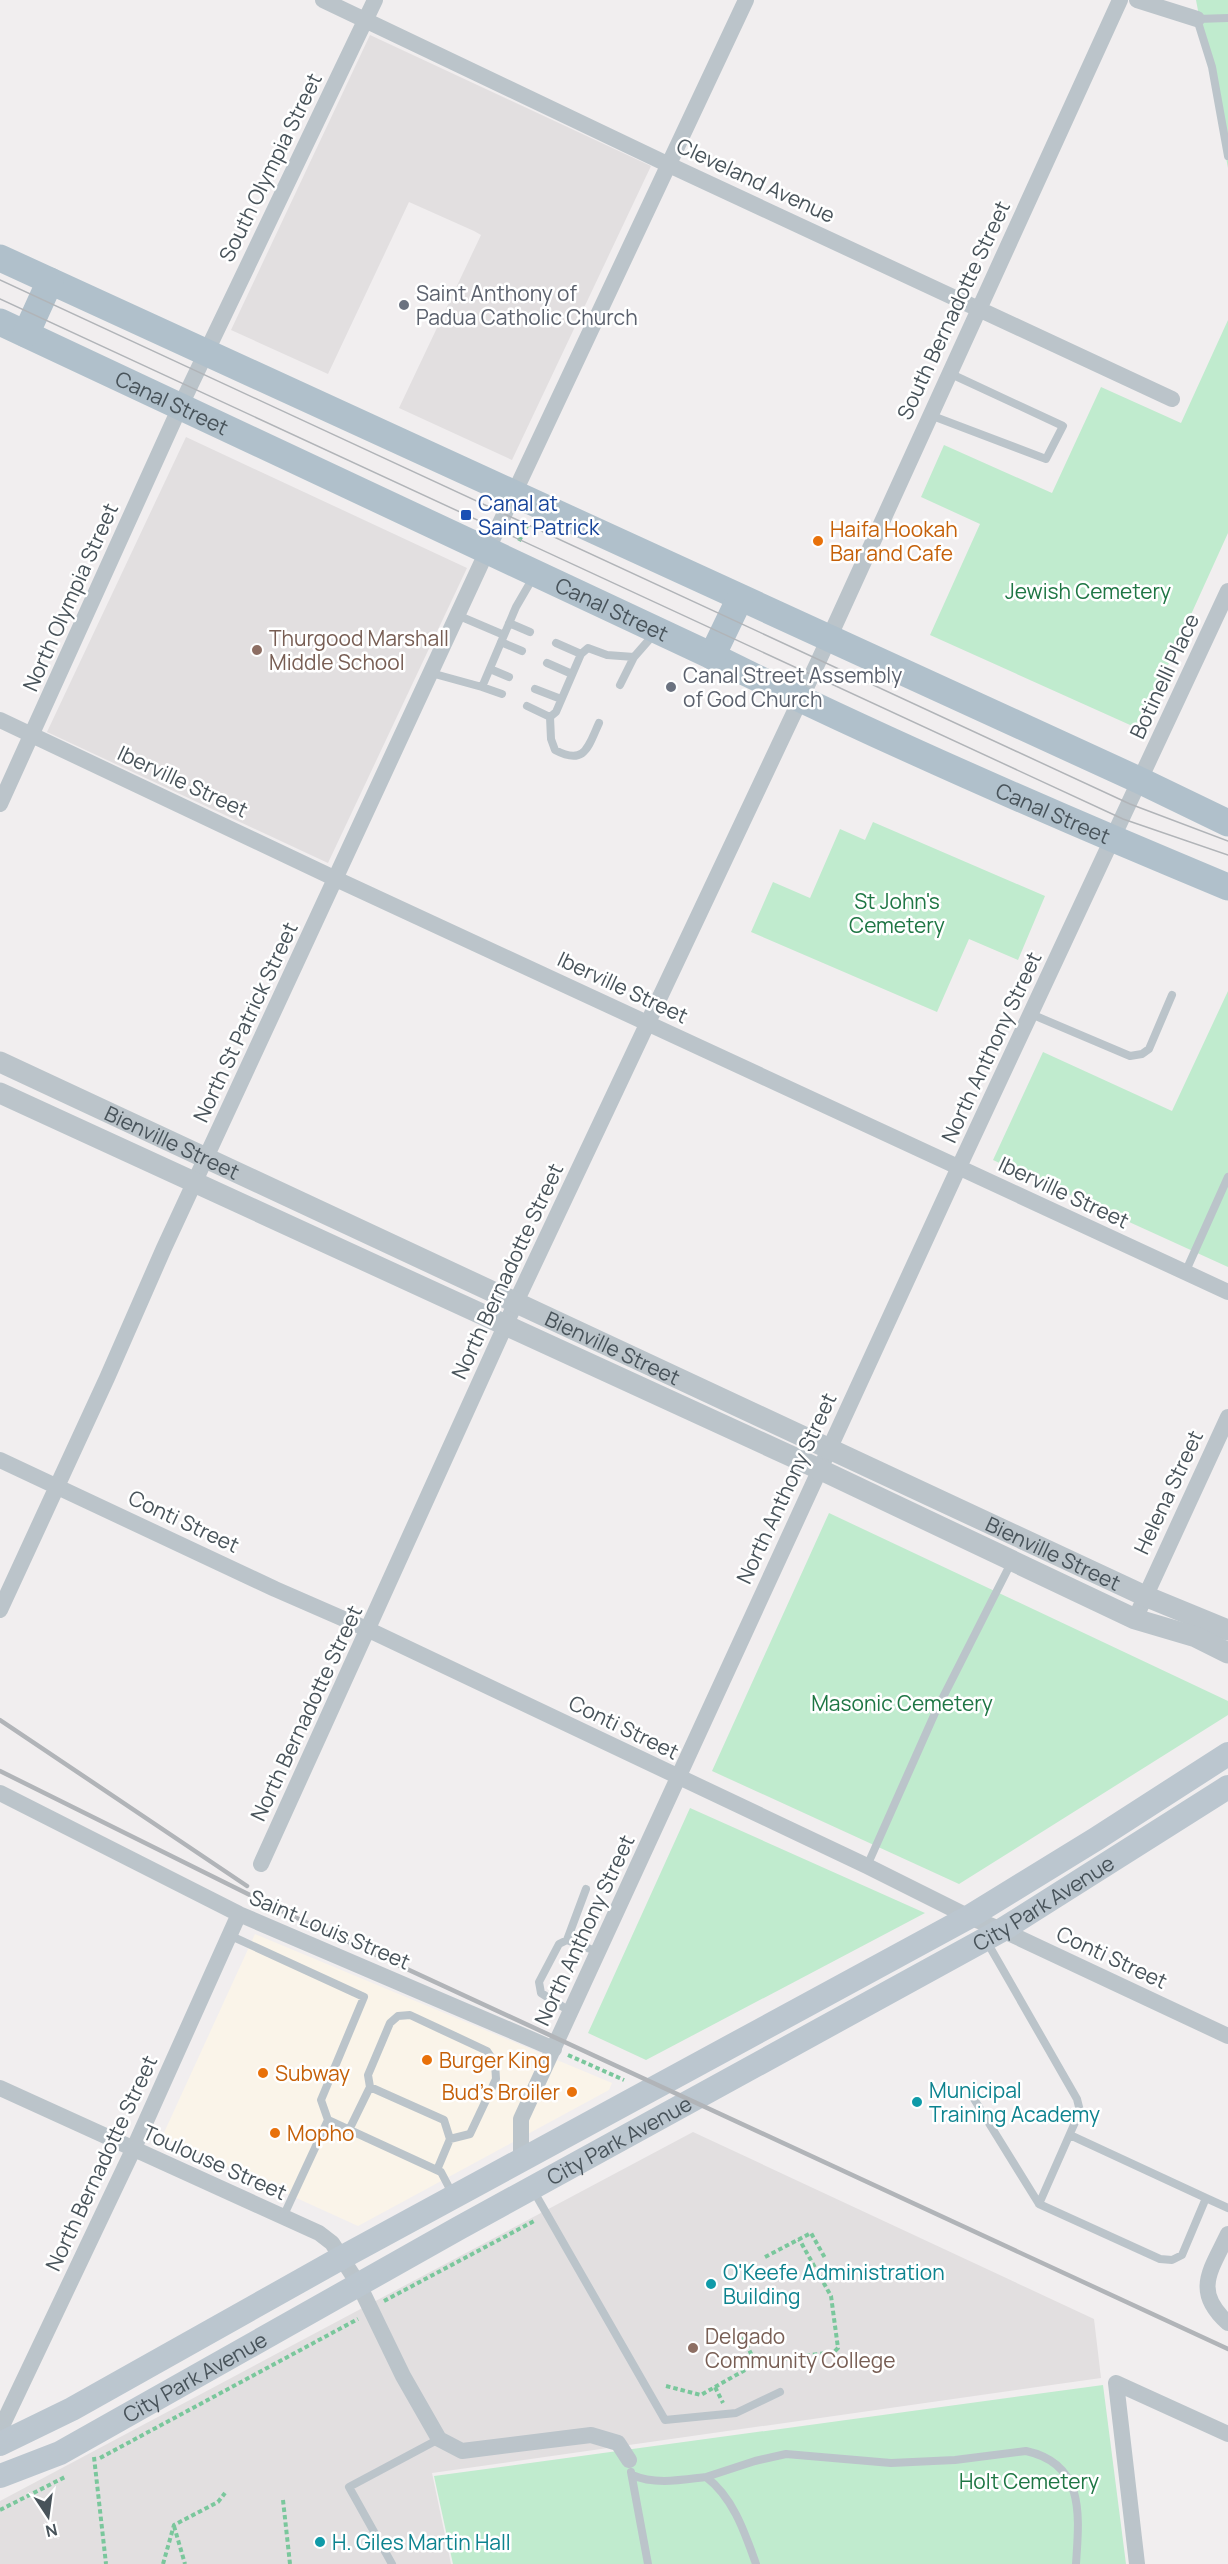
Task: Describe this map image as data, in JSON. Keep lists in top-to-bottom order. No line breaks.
{"streets":{"main road":["Canal Street","City Park Avenue"],"street":["South Olympia Street","Cleveland Avenue","South Bernadotte Street","North Olympia Street","Botinelli Place","Iberville Street","North St Patrick Street","North Anthony Street","Bienville Street","North Bernadotte Street","Helena Street","Conti Street","Saint Louis Street","Toulouse Street"]},"crossings":[["South Olympia Street","Cleveland Avenue"],["South Olympia Street","Canal Street"],["South Olympia Street","North Olympia Street"],["Cleveland Avenue","South Bernadotte Street"],["Cleveland Avenue","North St Patrick Street"],["South Bernadotte Street","Canal Street"],["South Bernadotte Street","North Bernadotte Street"],["Canal Street","North Olympia Street"],["Canal Street","Botinelli Place"],["Canal Street","North St Patrick Street"],["Canal Street","North Anthony Street"],["Canal Street","North Bernadotte Street"],["North Olympia Street","Iberville Street"],["Botinelli Place","North Anthony Street"],["Iberville Street","North St Patrick Street"],["Iberville Street","North Anthony Street"],["Iberville Street","North Bernadotte Street"],["North St Patrick Street","Bienville Street"],["North St Patrick Street","Conti Street"],["North Anthony Street","Bienville Street"],["North Anthony Street","Conti Street"],["North Anthony Street","City Park Avenue"],["North Anthony Street","Saint Louis Street"],["Bienville Street","North Bernadotte Street"],["Bienville Street","Helena Street"],["North Bernadotte Street","Conti Street"],["North Bernadotte Street","Saint Louis Street"],["North Bernadotte Street","Toulouse Street"],["Conti Street","City Park Avenue"],["City Park Avenue","Toulouse Street"]],"parks":["Jewish Cemetery","St John's Cemetery","Masonic Cemetery","Holt Cemetery"],"places":{"other":["Saint Anthony of Padua Catholic Church","Haifa Hookah Bar and Cafe","Thurgood Marshall Middle School","Canal Street Assembly of God Church","Burger King","Subway","Bud's Broiler","Municipal Training Academy","Mopho","O'Keefe Administration Building","Delgado Community College","H. Giles Martin Hall"],"transit":["Canal at Saint Patrick"]},"north":"bottom"}
